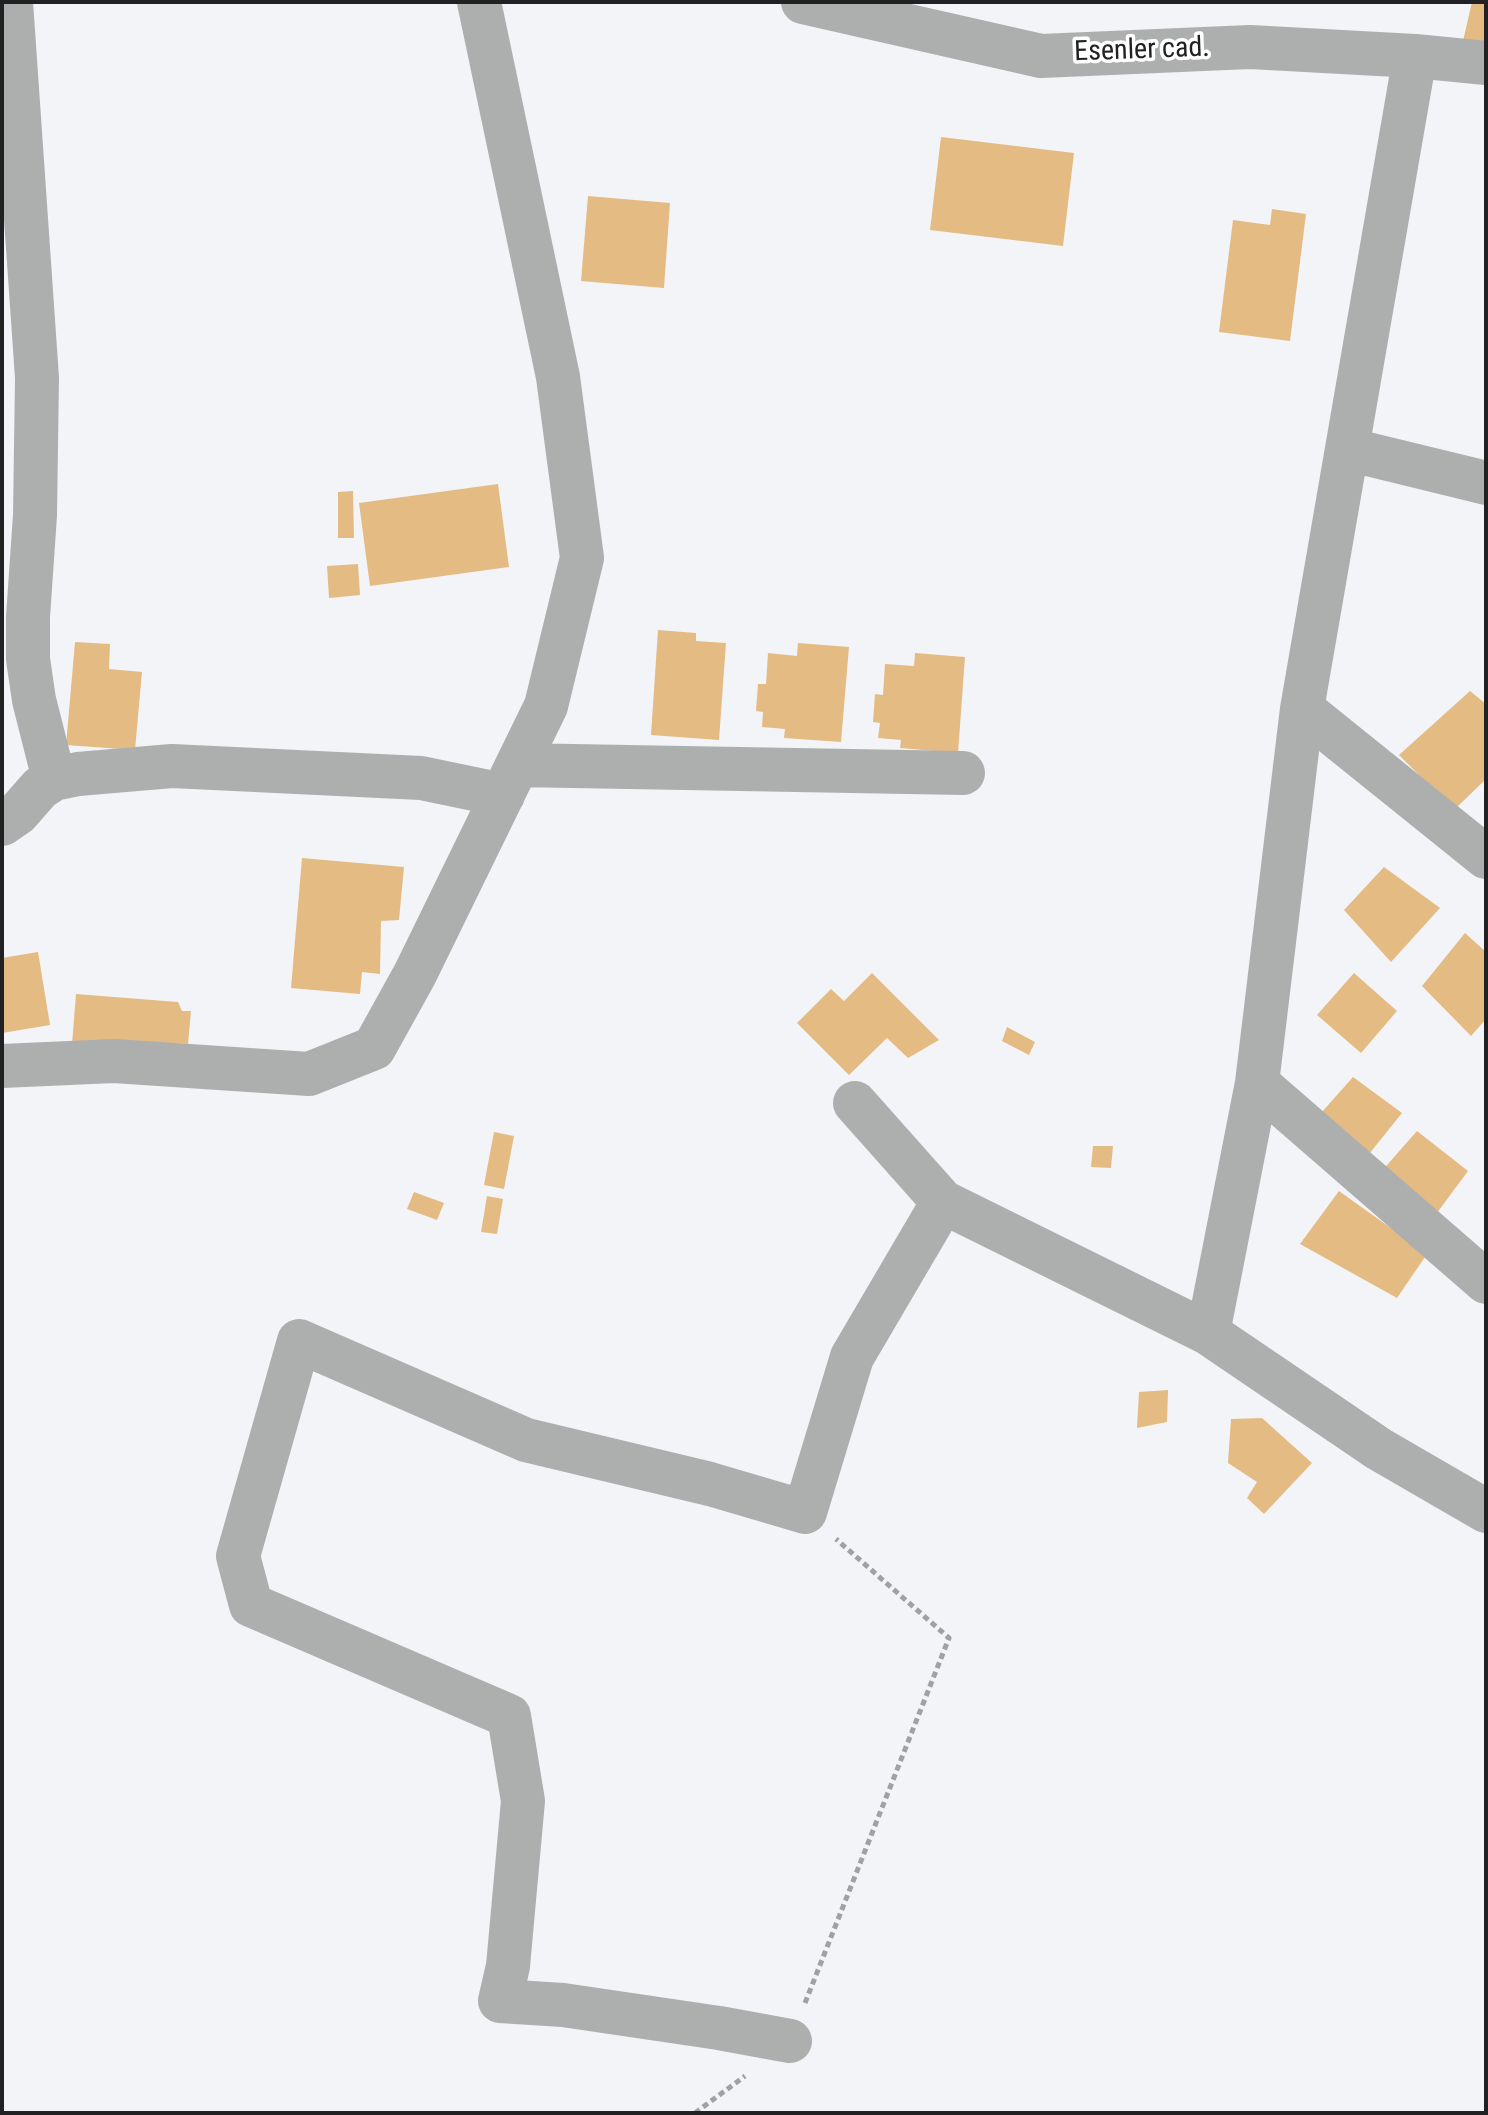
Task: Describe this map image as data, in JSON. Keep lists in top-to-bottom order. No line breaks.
{"streets":{"street":["Esenler cad."]}}
